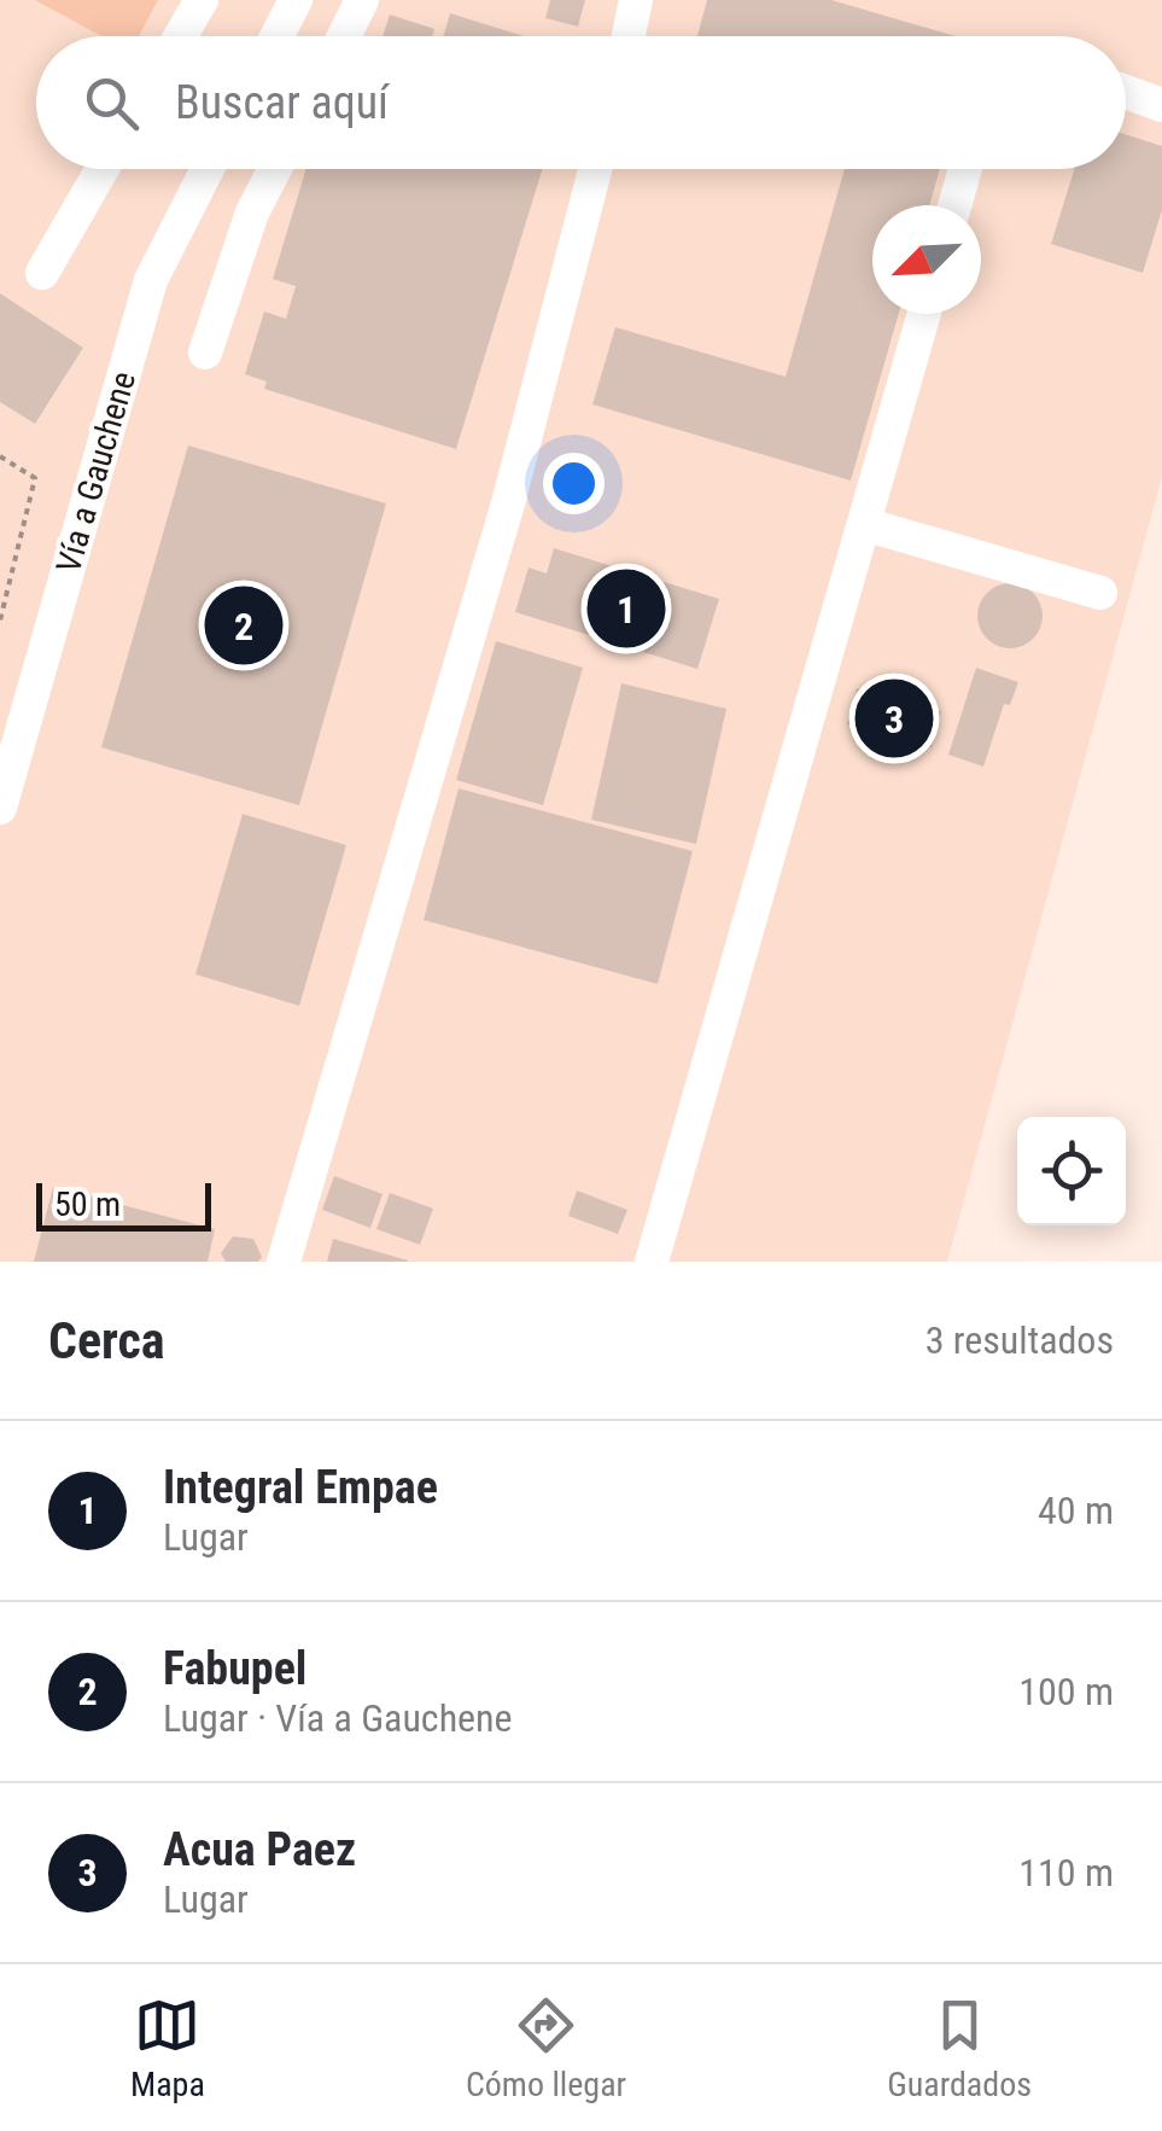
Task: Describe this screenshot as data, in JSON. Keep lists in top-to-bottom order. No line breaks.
{"streets":{"street":["Vía a Gauchene"]},"scale_bar":"50 m","north":"bottom left","page":{"search":"Buscar aquí","pins":["1","2","3"],"scale":"50 m","heading":["Cerca","3 resultados"],"list":[{"mark":"1","name":"Integral Empae","note":"Lugar","value":"40 m"},{"mark":"2","name":"Fabupel","note":"Lugar · Vía a Gauchene","value":"100 m"},{"mark":"3","name":"Acua Paez","note":"Lugar","value":"110 m"}],"nav":["Mapa","Cómo llegar","Guardados"]}}
